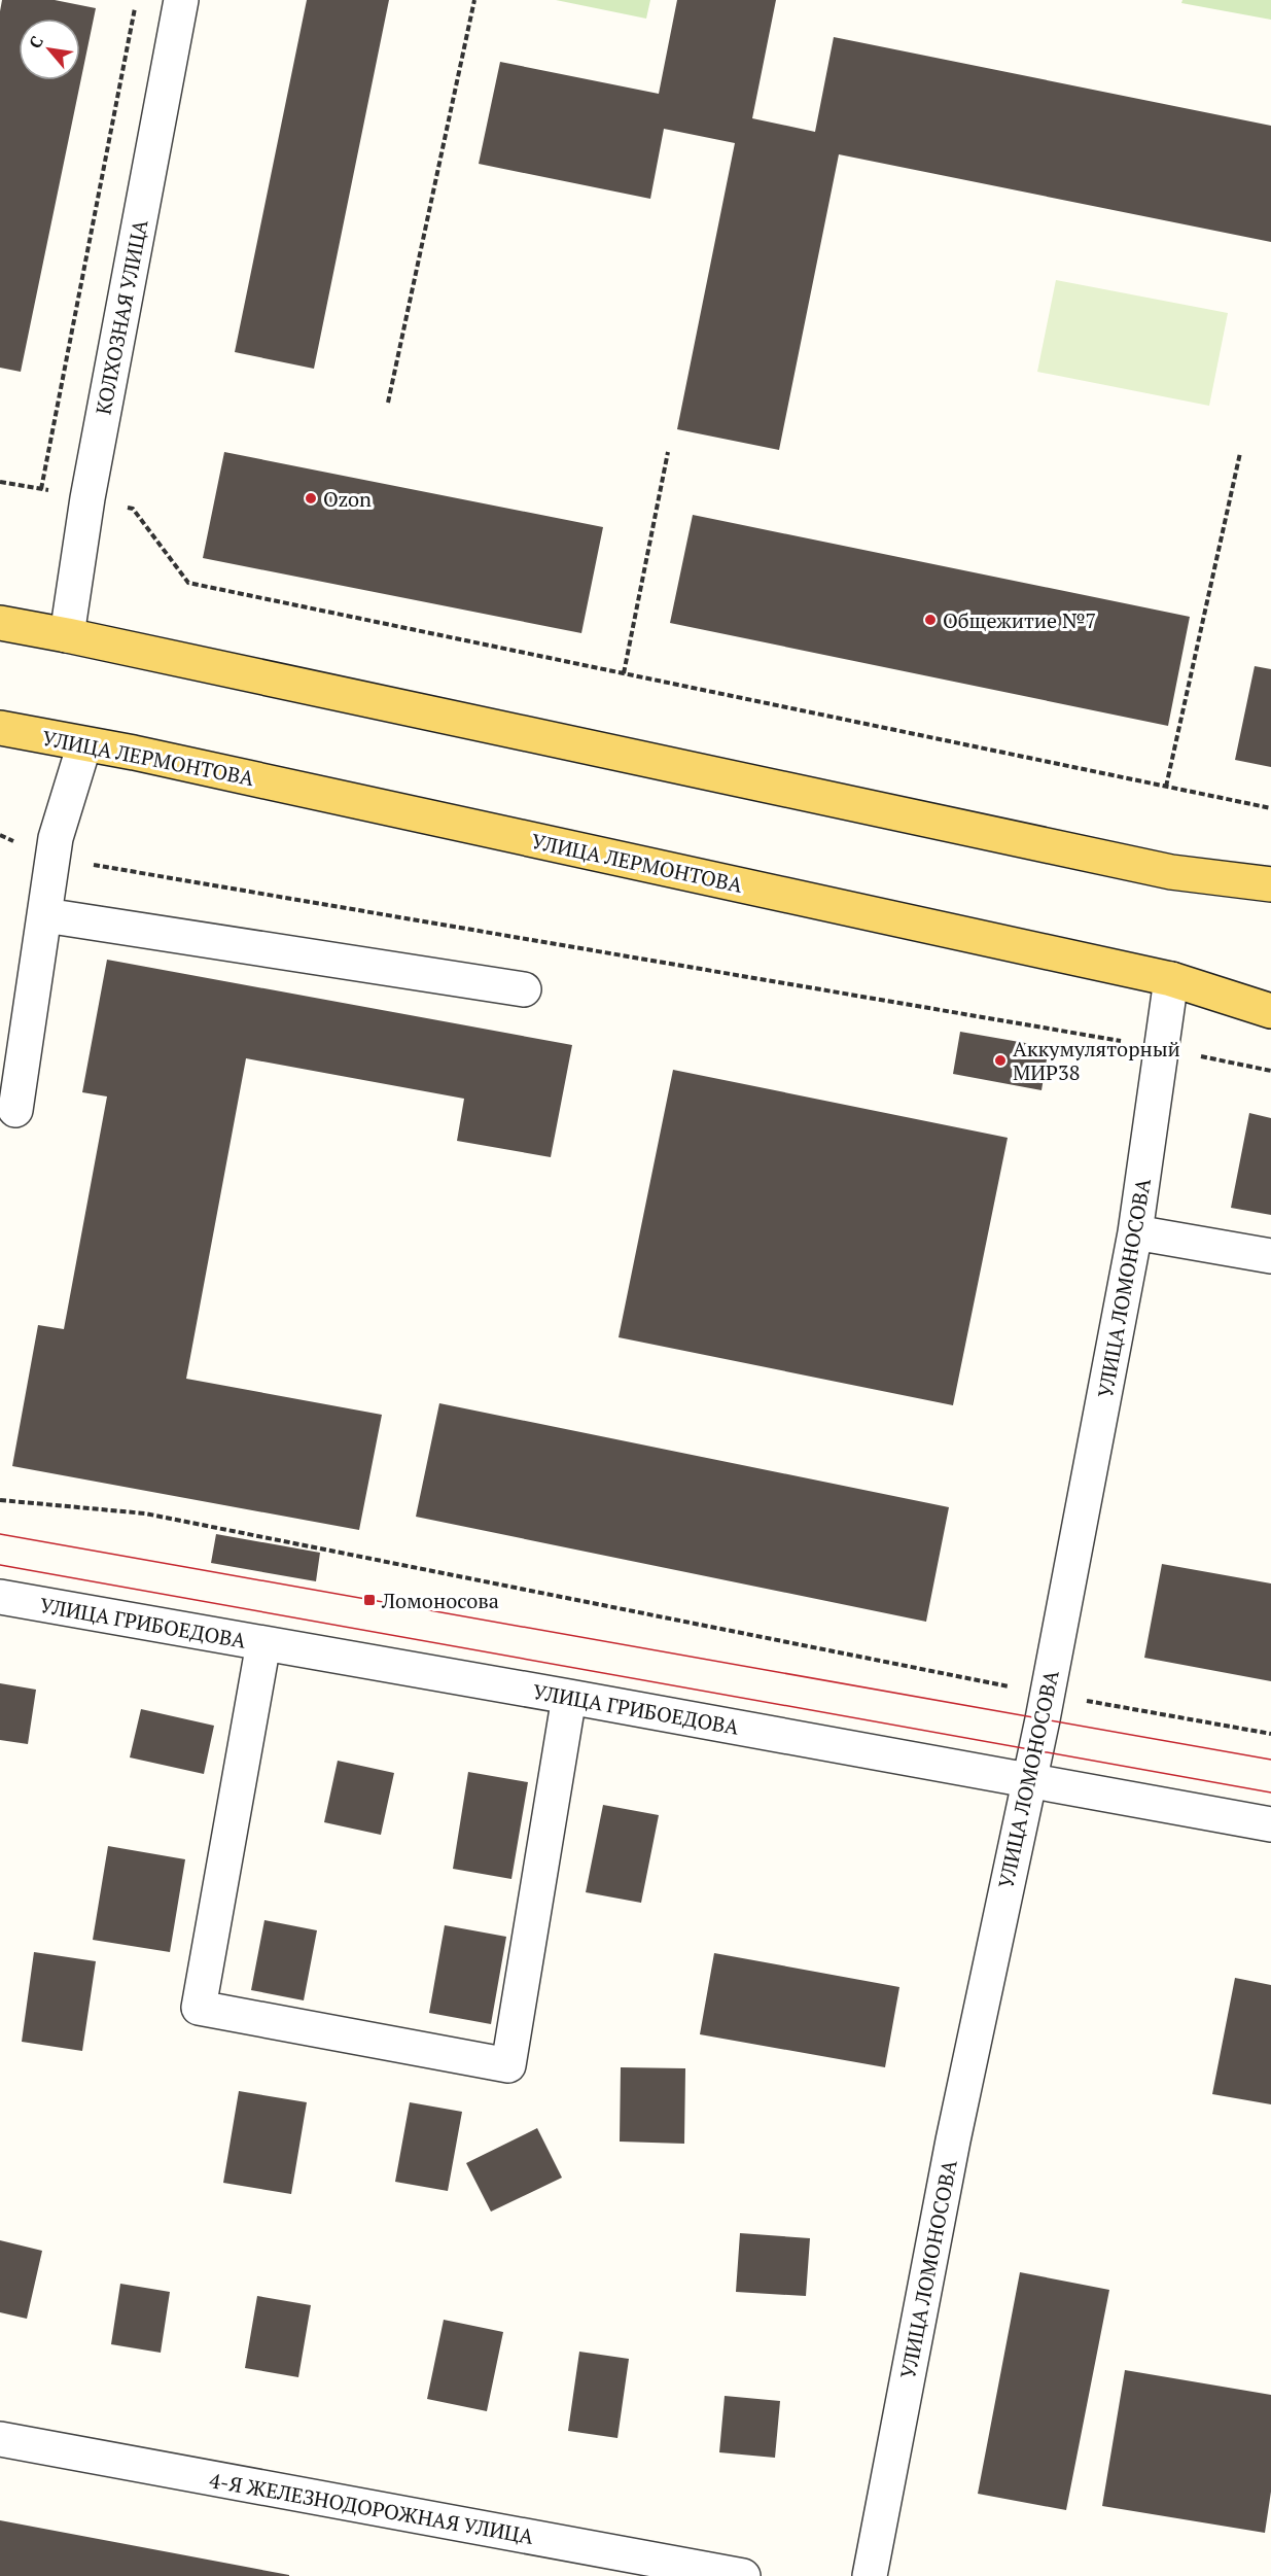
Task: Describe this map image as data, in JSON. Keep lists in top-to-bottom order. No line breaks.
{"streets":{"main road":["УЛИЦА ЛЕРМОНТОВА"],"street":["КОЛХОЗНАЯ УЛИЦА","УЛИЦА ЛОМОНОСОВА","УЛИЦА ГРИБОЕДОВА","4-Я ЖЕЛЕЗНОДОРОЖНАЯ УЛИЦА"]},"crossings":[["УЛИЦА ЛЕРМОНТОВА","УЛИЦА ЛОМОНОСОВА"],["УЛИЦА ЛОМОНОСОВА","УЛИЦА ГРИБОЕДОВА"]],"places":{"other":["Ozon","Общежитие №7","Аккумуляторный МИР38"],"transit":["Ломоносова"]},"north":"top left"}
